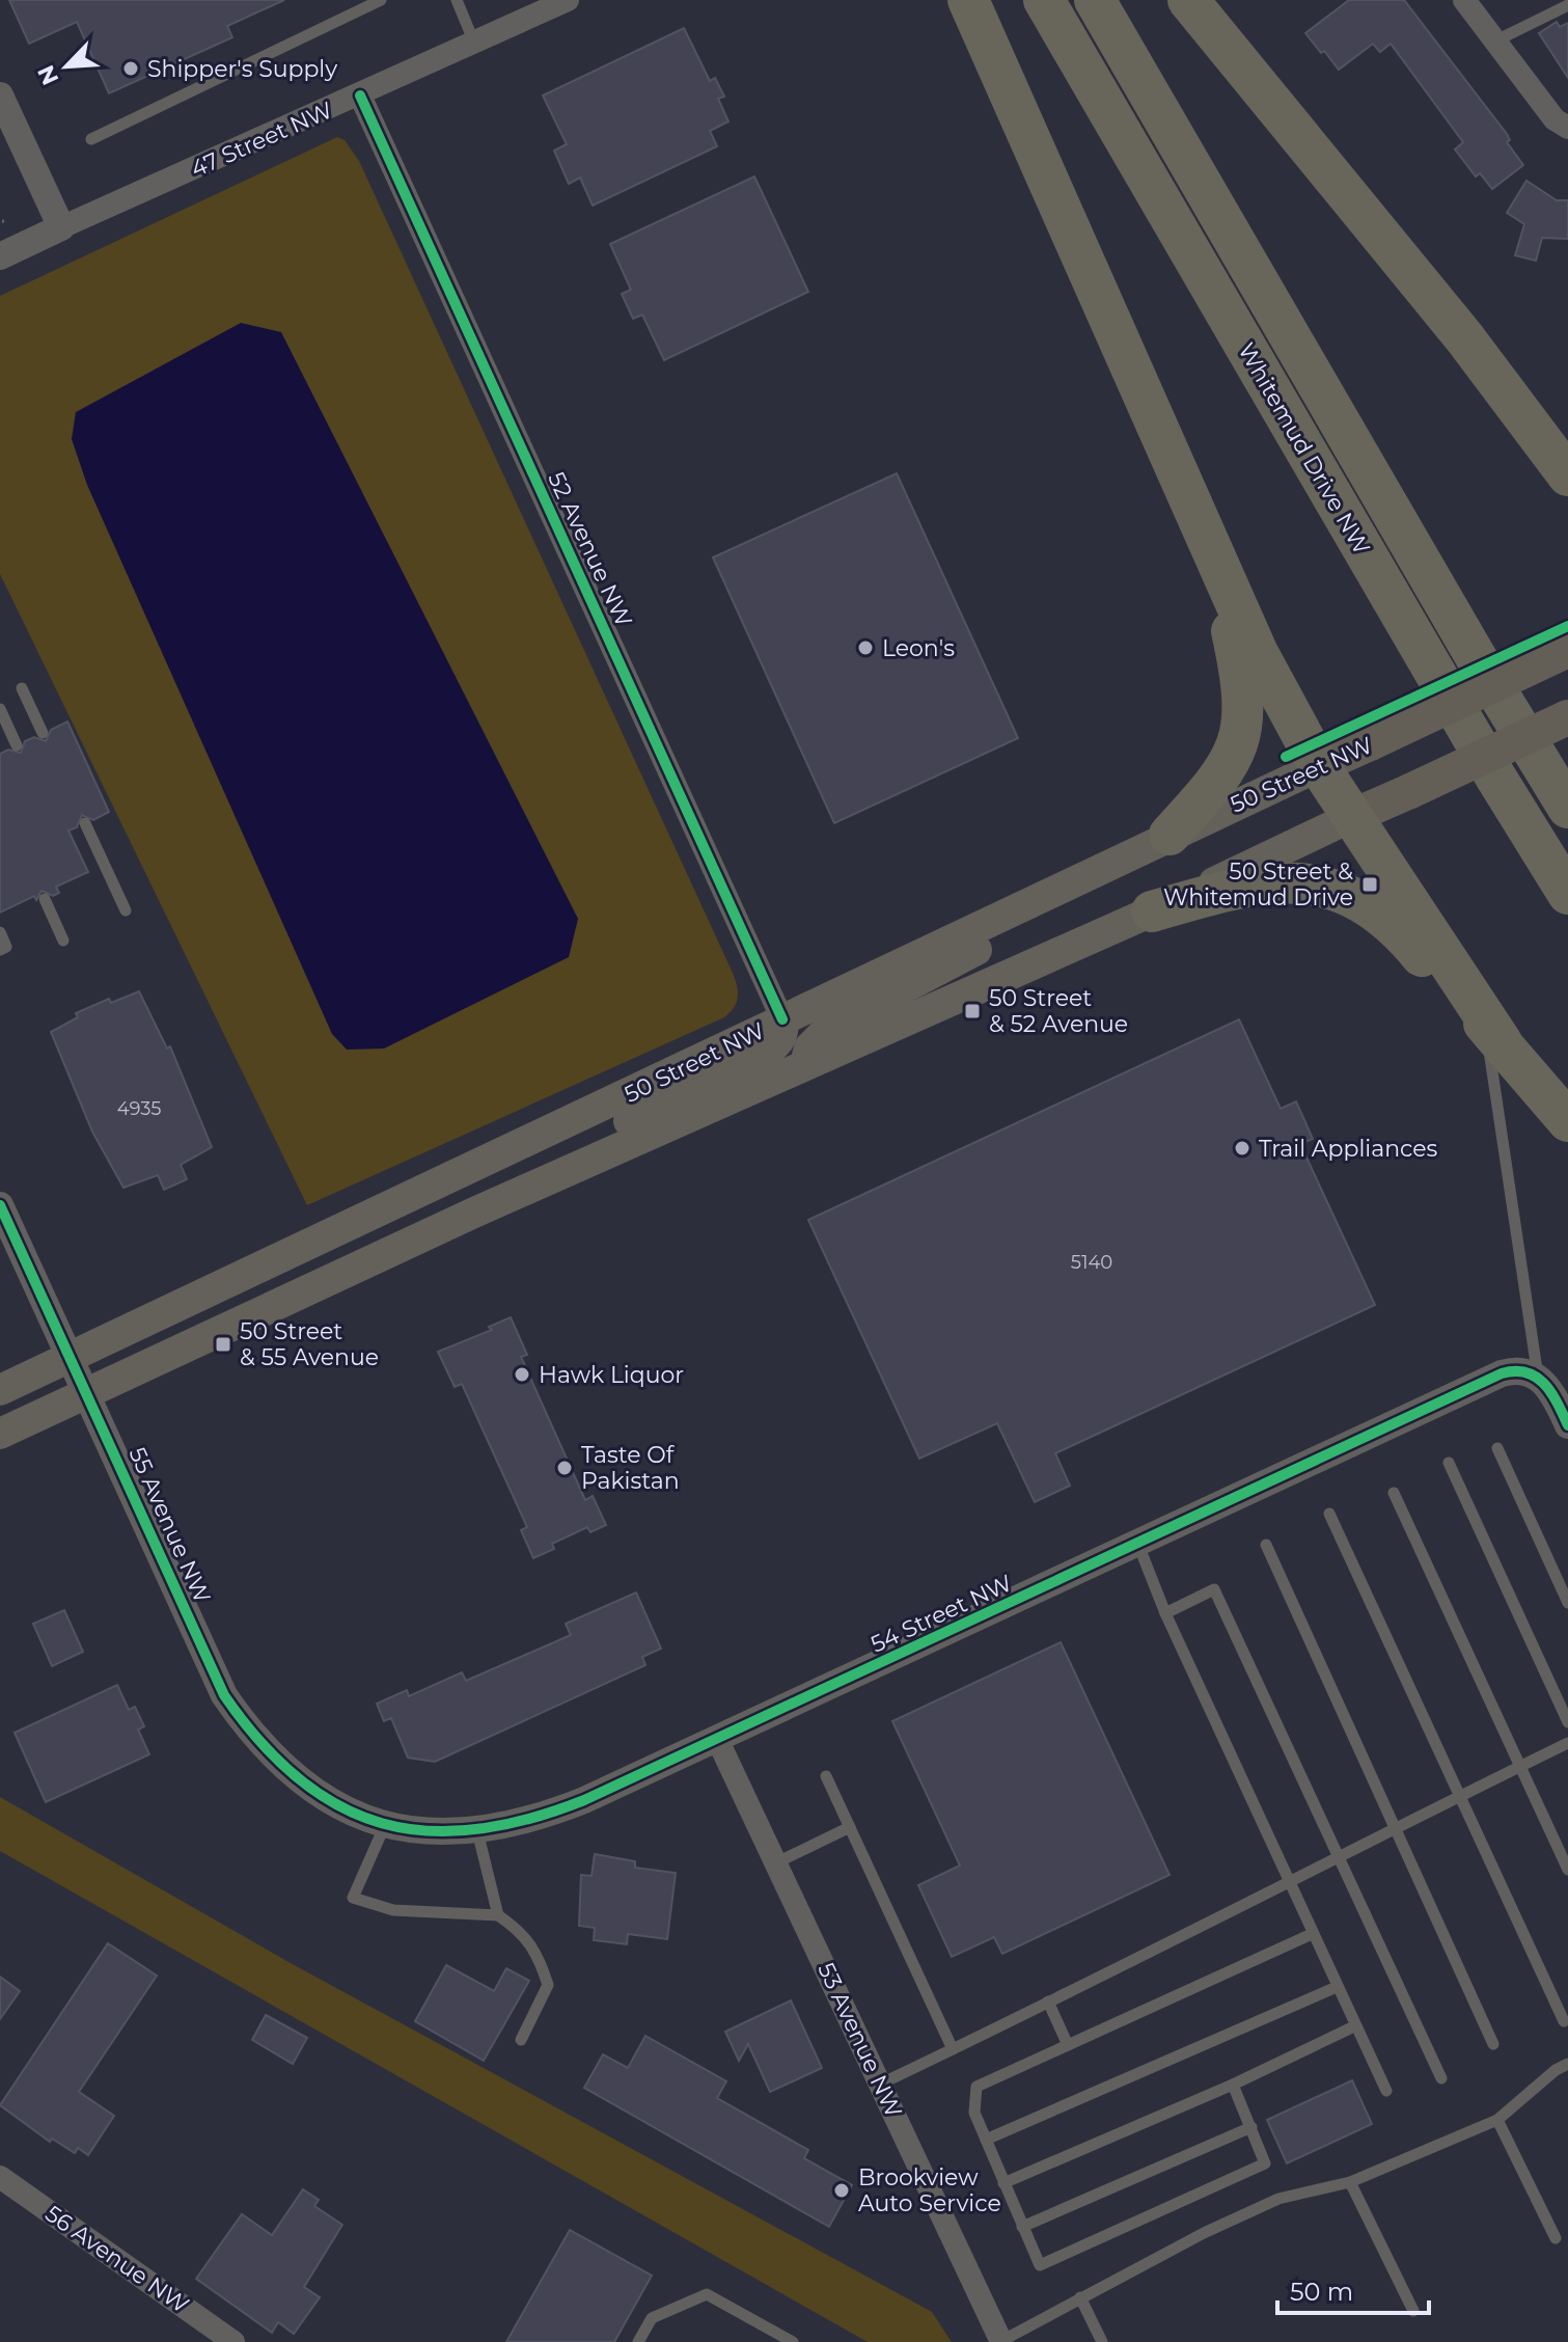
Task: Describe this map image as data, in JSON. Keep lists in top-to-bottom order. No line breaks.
{"streets":{"highway":["Whitemud Drive NW"],"main road":["50 Street NW"],"street":["47 Street NW","52 Avenue NW","55 Avenue NW","54 Street NW","53 Avenue NW","56 Avenue NW"]},"crossings":[["47 Street NW","52 Avenue NW"],["52 Avenue NW","50 Street NW"],["50 Street NW","55 Avenue NW"],["55 Avenue NW","54 Street NW"],["54 Street NW","53 Avenue NW"]],"places":{"other":["Shipper's Supply","Leon's","Trail Appliances","Hawk Liquor","Taste Of Pakistan","Brookview Auto Service"],"transit":["50 Street & Whitemud Drive","50 Street & 52 Avenue","50 Street & 55 Avenue"]},"house_numbers":["4935","5140"],"scale_bar":"50 m","north":"bottom left"}
